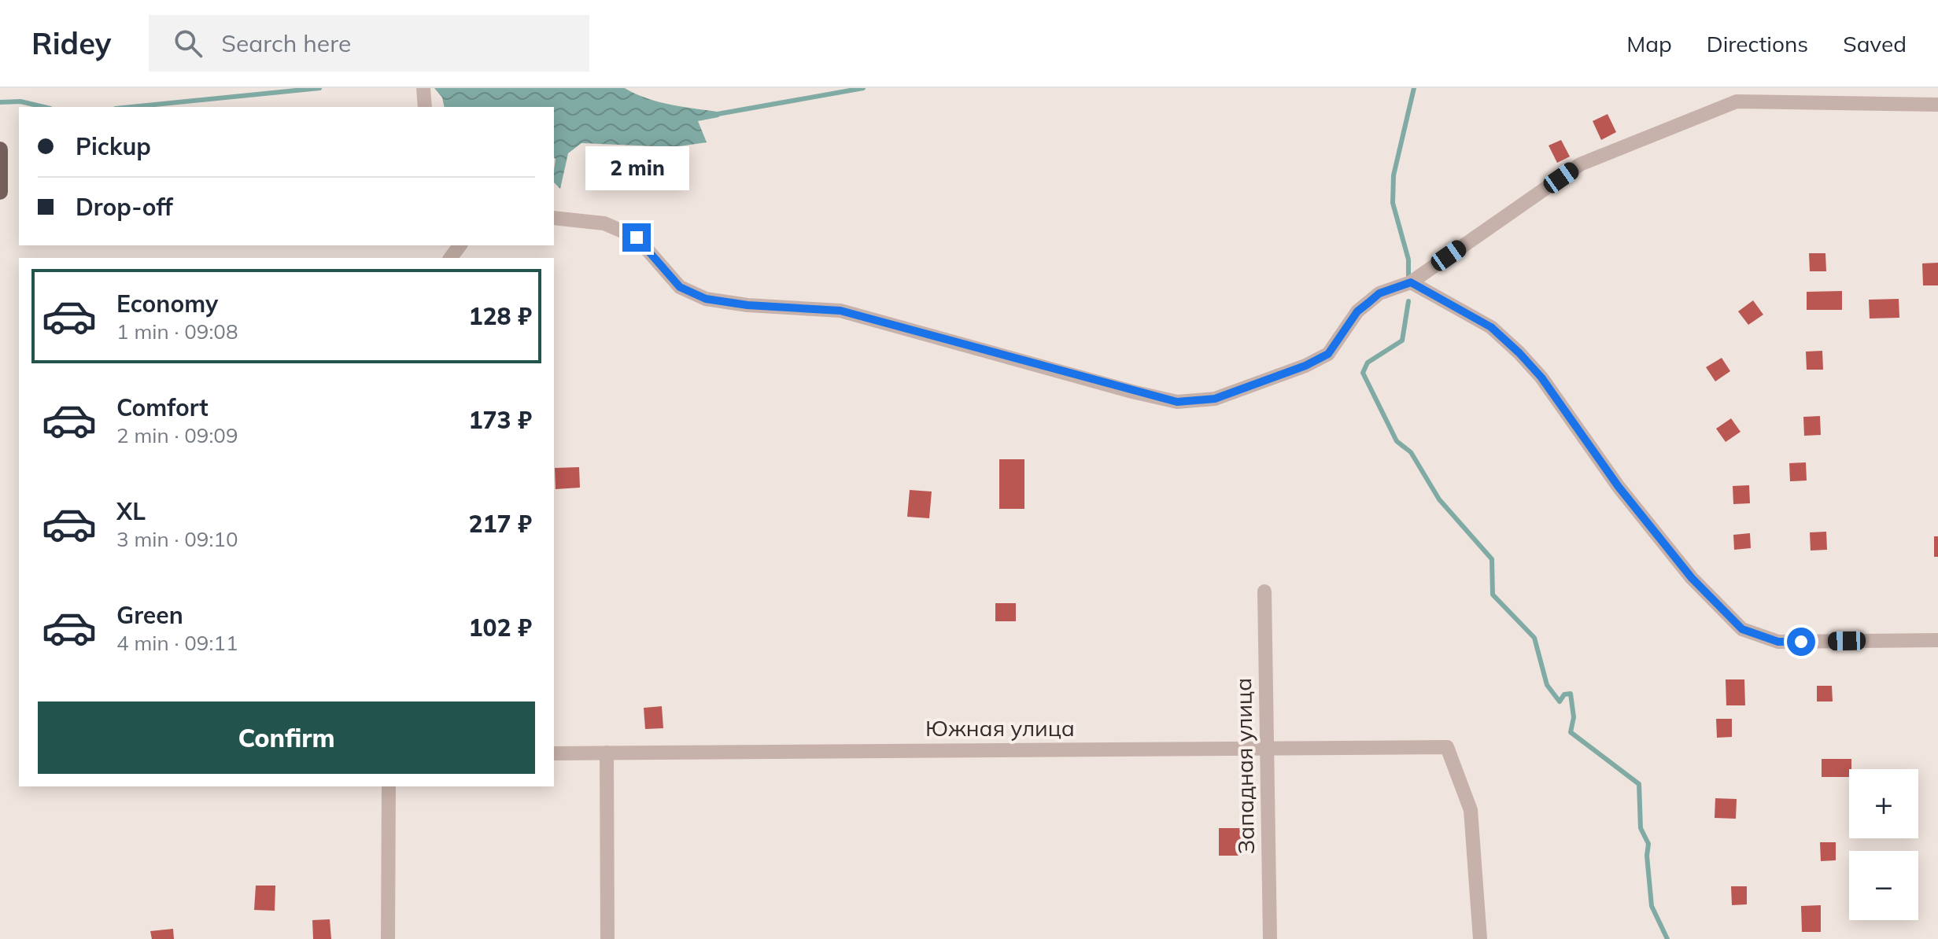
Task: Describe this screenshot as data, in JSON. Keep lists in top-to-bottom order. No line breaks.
{"streets":{"street":["Южная улица","Западная улица"]},"crossings":[["Южная улица","Западная улица"]],"page":{"header":"Ridey","search":"Search here","nav":["Map","Directions","Saved"],"banner":["Pickup","Drop-off"],"bubble":"2 min","list":[{"name":"Economy","note":"1 min · 09:08","value":"128 ₽"},{"name":"Comfort","note":"2 min · 09:09","value":"173 ₽"},{"name":"XL","note":"3 min · 09:10","value":"217 ₽"},{"name":"Green","note":"4 min · 09:11","value":"102 ₽"}],"buttons":"Confirm","map_buttons":["+","−"]}}
